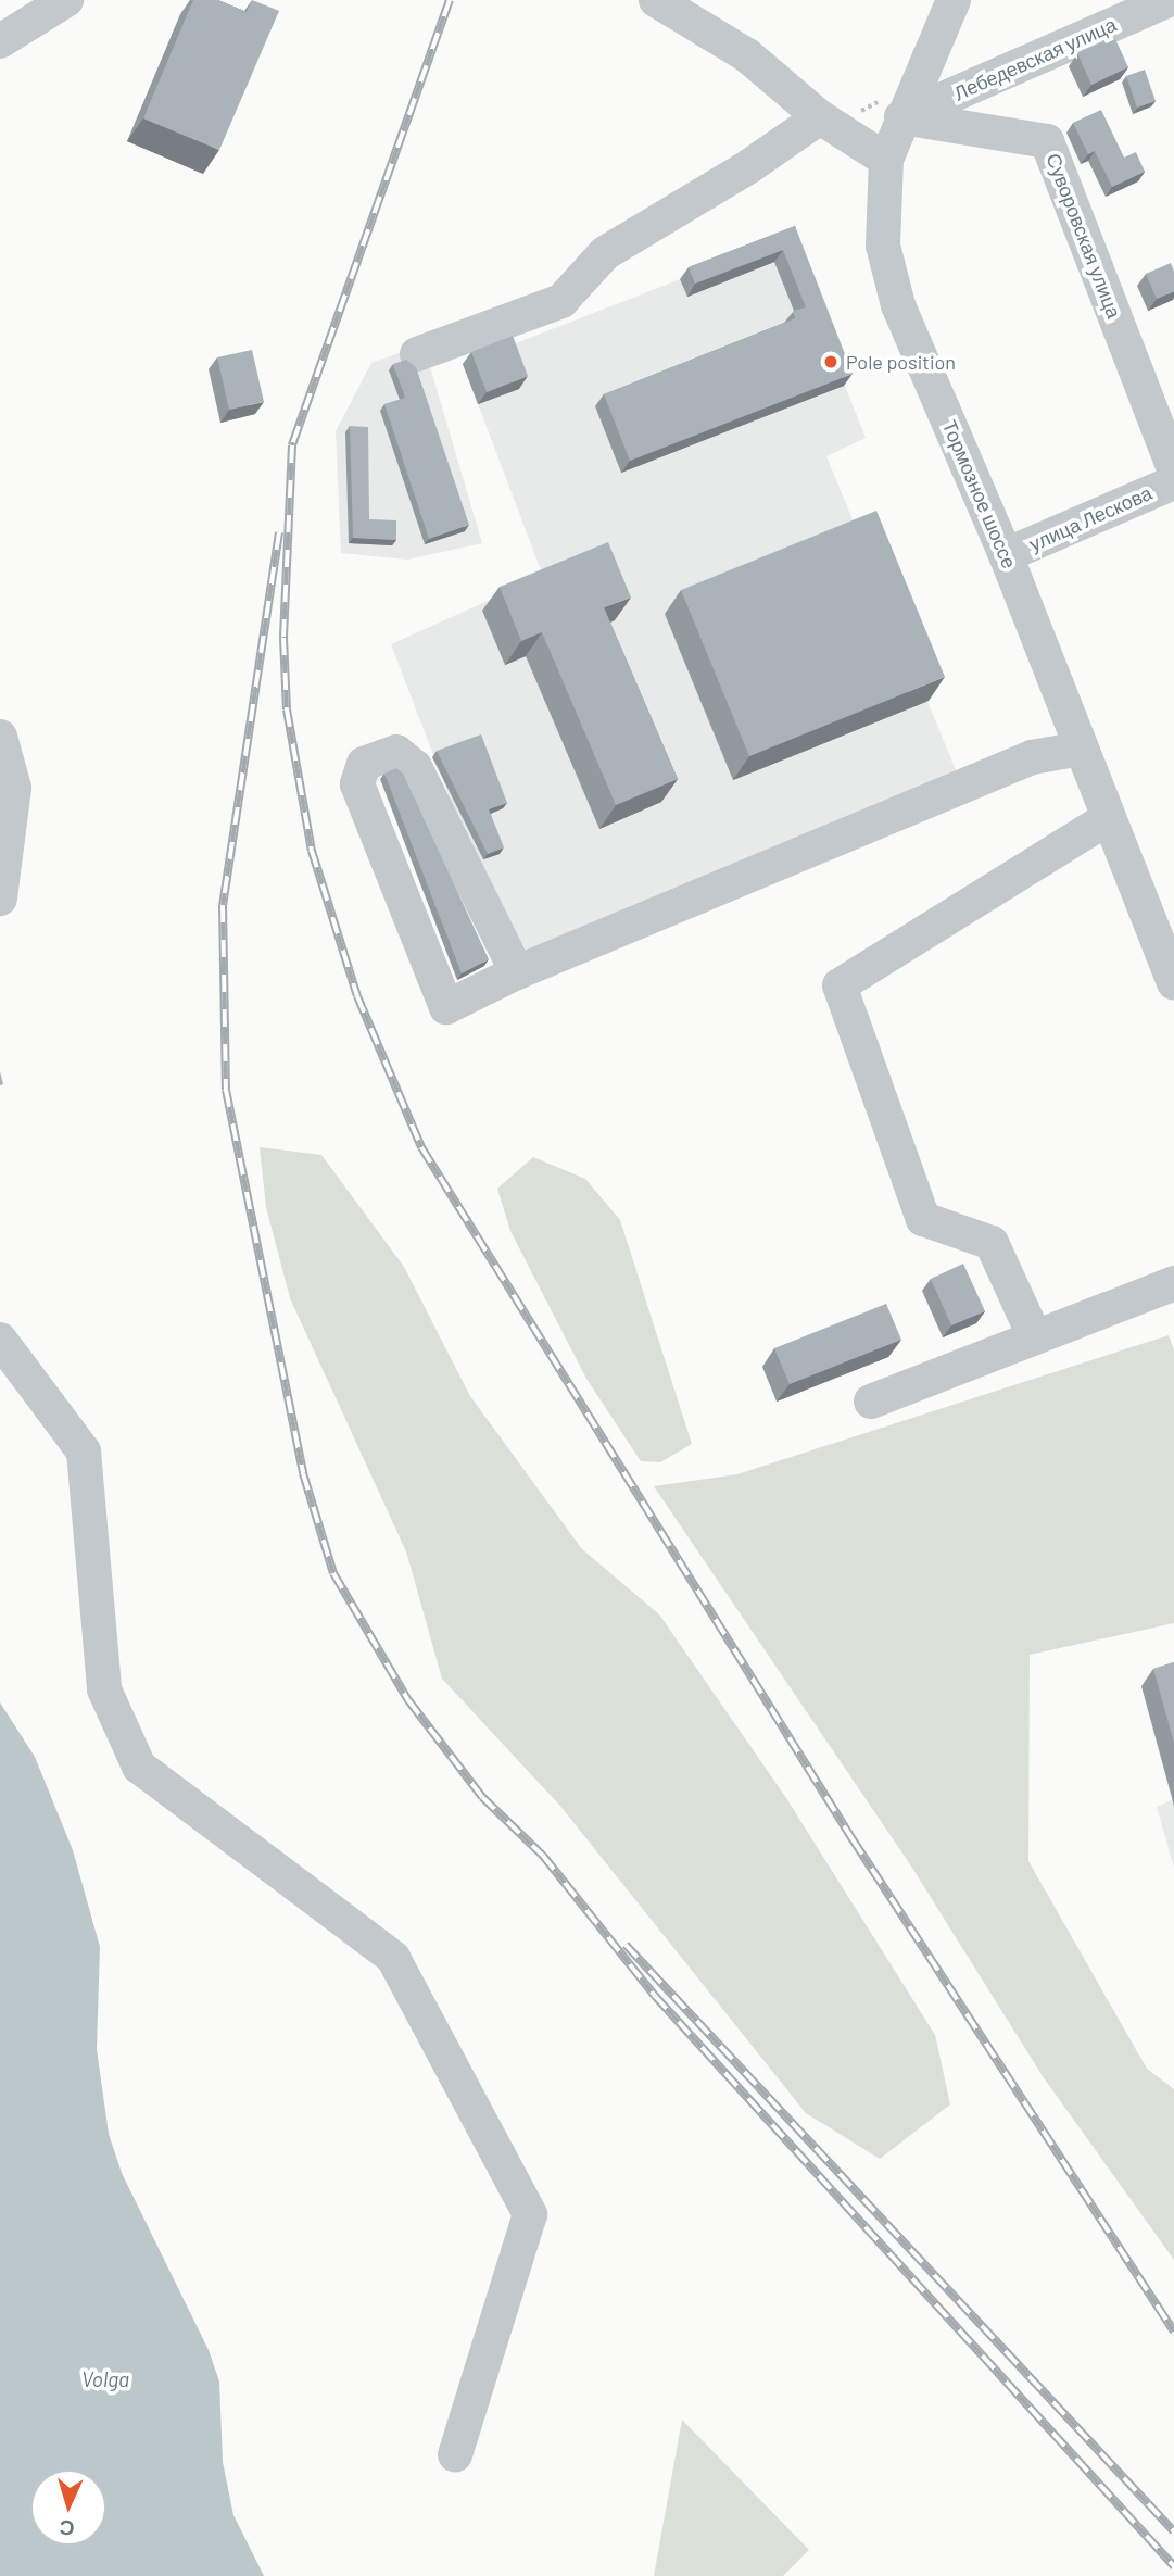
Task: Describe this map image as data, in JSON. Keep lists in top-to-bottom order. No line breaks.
{"streets":{"street":["Лебедевская улица","Суворовская улица","Тормозное шоссе","улица Лескова"]},"crossings":[["Лебедевская улица","Суворовская улица"],["Лебедевская улица","Тормозное шоссе"],["Суворовская улица","Тормозное шоссе"],["Тормозное шоссе","улица Лескова"]],"water":["Volga"],"places":["Pole position"],"north":"bottom"}
